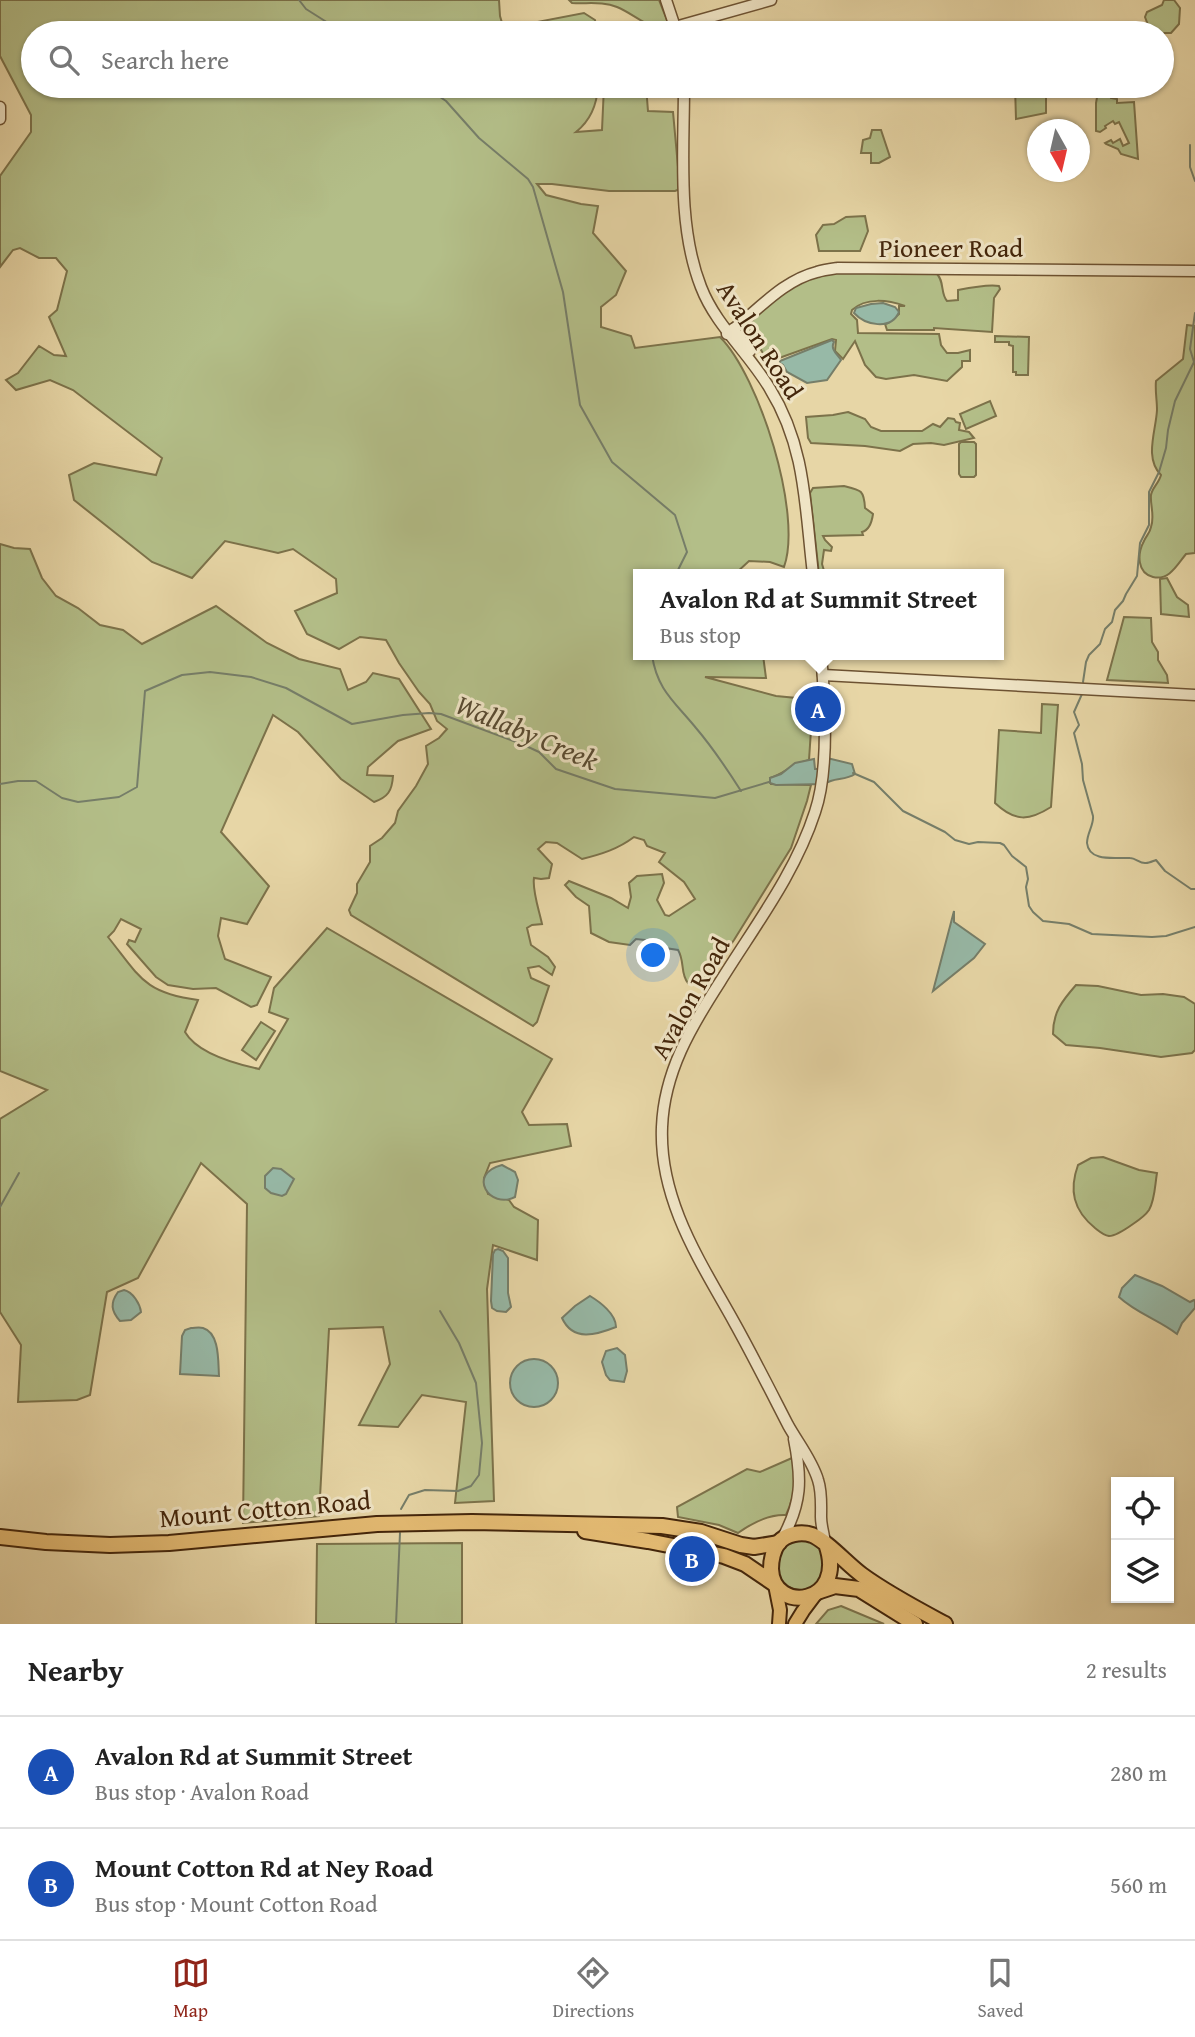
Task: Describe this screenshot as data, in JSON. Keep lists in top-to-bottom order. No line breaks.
{"streets":{"highway":["Mount Cotton Road"],"street":["Pioneer Road","Avalon Road"]},"crossings":[["Pioneer Road","Avalon Road"],["Avalon Road","Mount Cotton Road"]],"water":["Wallaby Creek"],"north":"bottom","page":{"search":"Search here","popup":["Avalon Rd at Summit Street","Bus stop"],"pins":["A","B"],"heading":["Nearby","2 results"],"list":[{"mark":"A","name":"Avalon Rd at Summit Street","note":"Bus stop · Avalon Road","value":"280 m"},{"mark":"B","name":"Mount Cotton Rd at Ney Road","note":"Bus stop · Mount Cotton Road","value":"560 m"}],"nav":["Map","Directions","Saved"]}}
